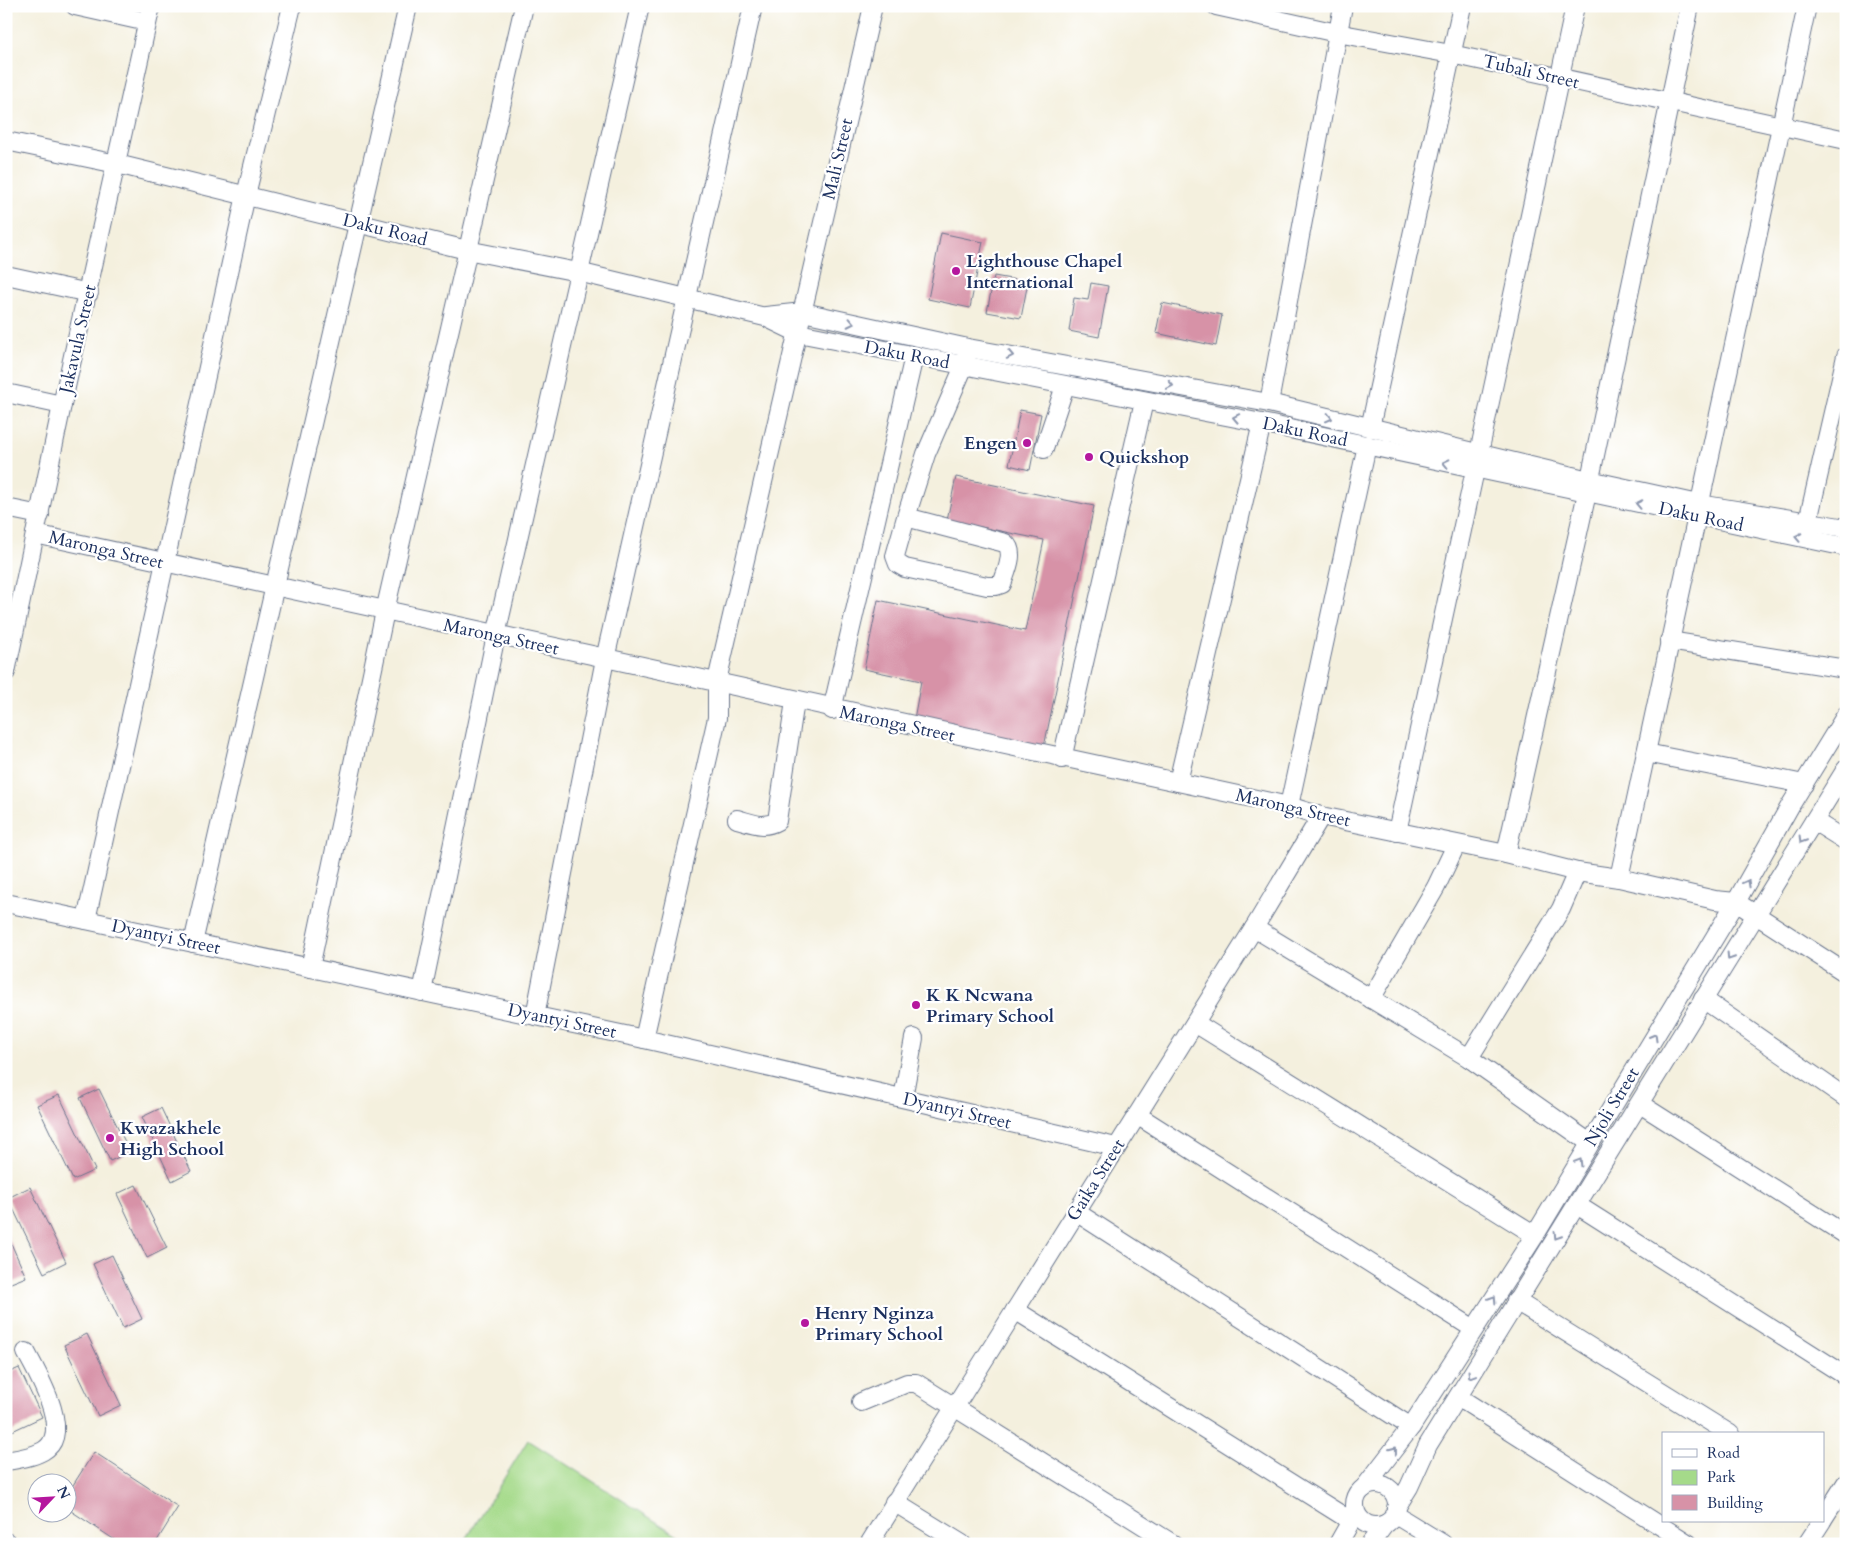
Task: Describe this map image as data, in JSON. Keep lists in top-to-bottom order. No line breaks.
{"streets":{"street":["Tubali Street","Mali Street","Daku Road","Jakavula Street","Maronga Street","Dyantyi Street","Njoli Street","Gaika Street"]},"crossings":[["Mali Street","Daku Road"],["Mali Street","Maronga Street"],["Mali Street","Dyantyi Street"],["Daku Road","Jakavula Street"],["Jakavula Street","Maronga Street"],["Maronga Street","Njoli Street"],["Maronga Street","Gaika Street"],["Dyantyi Street","Gaika Street"]],"places":["Lighthouse Chapel International","Engen","Quickshop","K K Ncwana Primary School","Kwazakhele High School","Henry Nginza Primary School"],"legend":["Road","Park","Building"],"north":"top right"}
